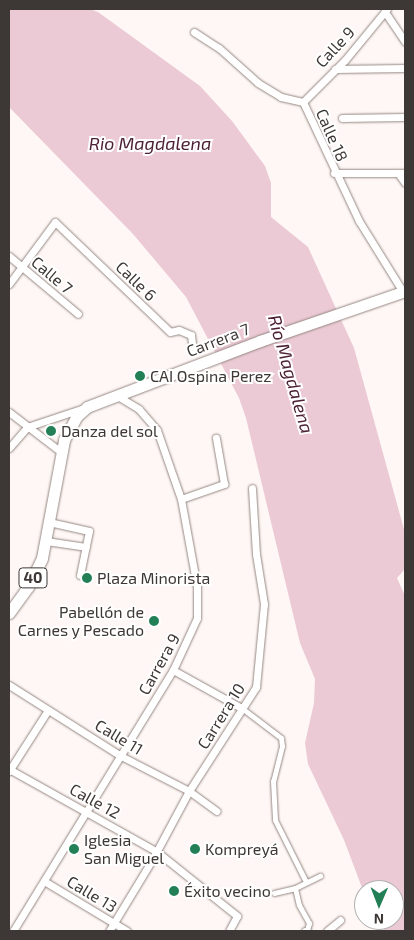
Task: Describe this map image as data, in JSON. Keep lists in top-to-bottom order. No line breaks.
{"streets":{"main road":["Carrera 7","40"],"street":["Calle 9","Calle 18","Calle 7","Calle 6","Carrera 9","Carrera 10","Calle 11","Calle 12","Calle 13"]},"crossings":[["Calle 9","Calle 18"],["Calle 18","Carrera 7"],["Calle 7","Calle 6"],["Carrera 7","40"],["Carrera 7","Carrera 9"],["Carrera 9","Calle 11"],["Carrera 9","Calle 12"],["Carrera 9","Calle 13"],["Carrera 10","Calle 11"],["Carrera 10","Calle 12"],["Carrera 10","Calle 13"]],"water":["Rio Magdalena","Río Magdalena"],"places":["CAI Ospina Perez","Danza del sol","Plaza Minorista","Pabellón de Carnes y Pescado","Iglesia San Miguel","Kompreyá","Éxito vecino"],"north":"bottom"}
